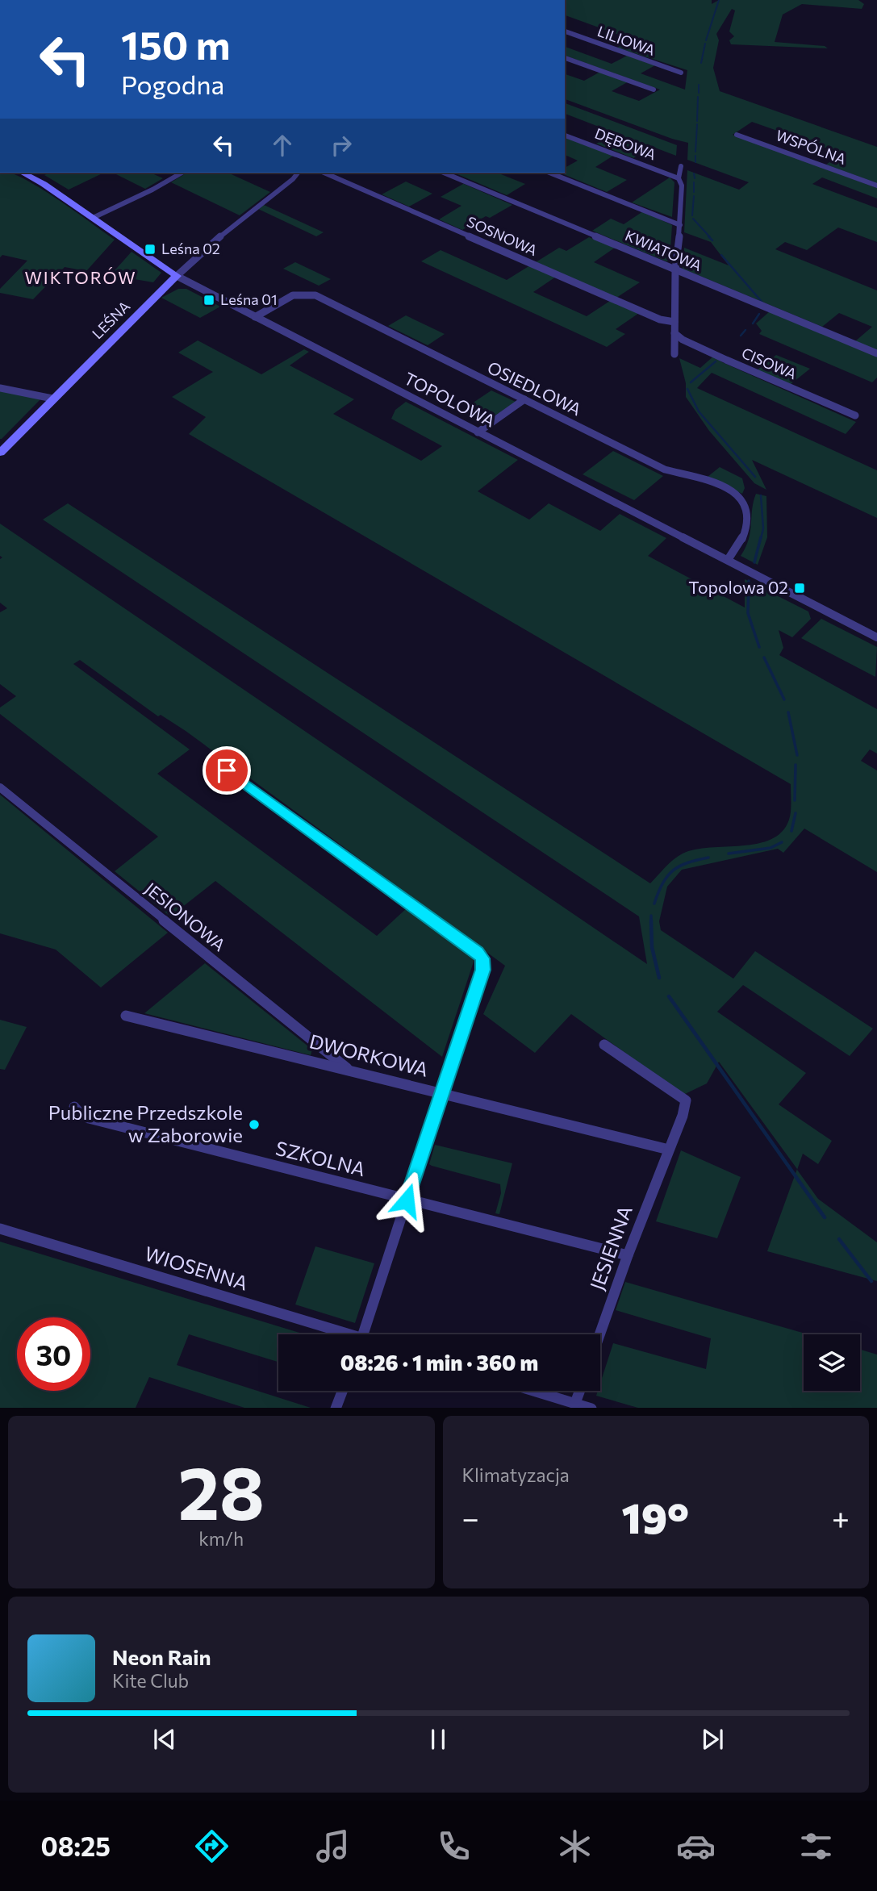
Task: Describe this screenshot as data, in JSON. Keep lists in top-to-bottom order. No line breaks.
{"streets":{"street":["LILIOWA","DĘBOWA","WSPÓLNA","SOSNOWA","KWIATOWA","LEŚNA","CISOWA","OSIEDLOWA","TOPOLOWA","JESIONOWA","DWORKOWA","SZKOLNA","JESIENNA","WIOSENNA"]},"crossings":[["LEŚNA","TOPOLOWA"],["OSIEDLOWA","TOPOLOWA"],["JESIONOWA","DWORKOWA"],["DWORKOWA","JESIENNA"],["SZKOLNA","JESIENNA"]],"districts":["WIKTORÓW"],"places":{"transit":["Leśna 02","Leśna 01","Topolowa 02"],"other":["Publiczne Przedszkole w Zaborowie"]},"page":{"turn":["150 m","Pogodna"],"limit":"30","trip":"08:26 · 1 min · 360 m","tile":[["28","km/h"],"Klimatyzacja"],"heat":["−","19°","+"],"song":["Neon Rain","Kite Club"],"tabs":"08:25"}}
